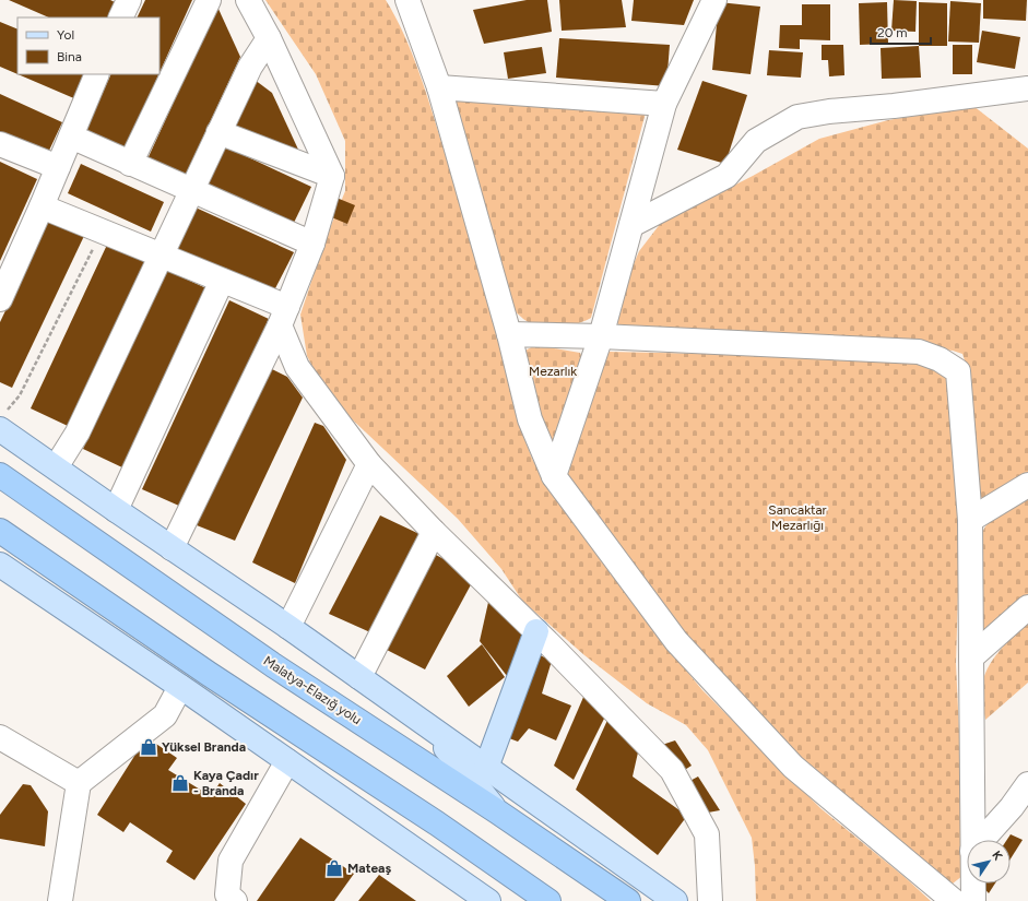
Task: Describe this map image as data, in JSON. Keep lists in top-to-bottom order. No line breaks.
{"streets":{"highway":["Malatya-Elazığ yolu"]},"parks":["Mezarlık","Sancaktar Mezarlığı"],"places":{"shop":["Yüksel Branda","Kaya Çadır - Branda","Mateaş"]},"legend":["Yol","Bina"],"scale_bar":"20 m","north":"top right"}
